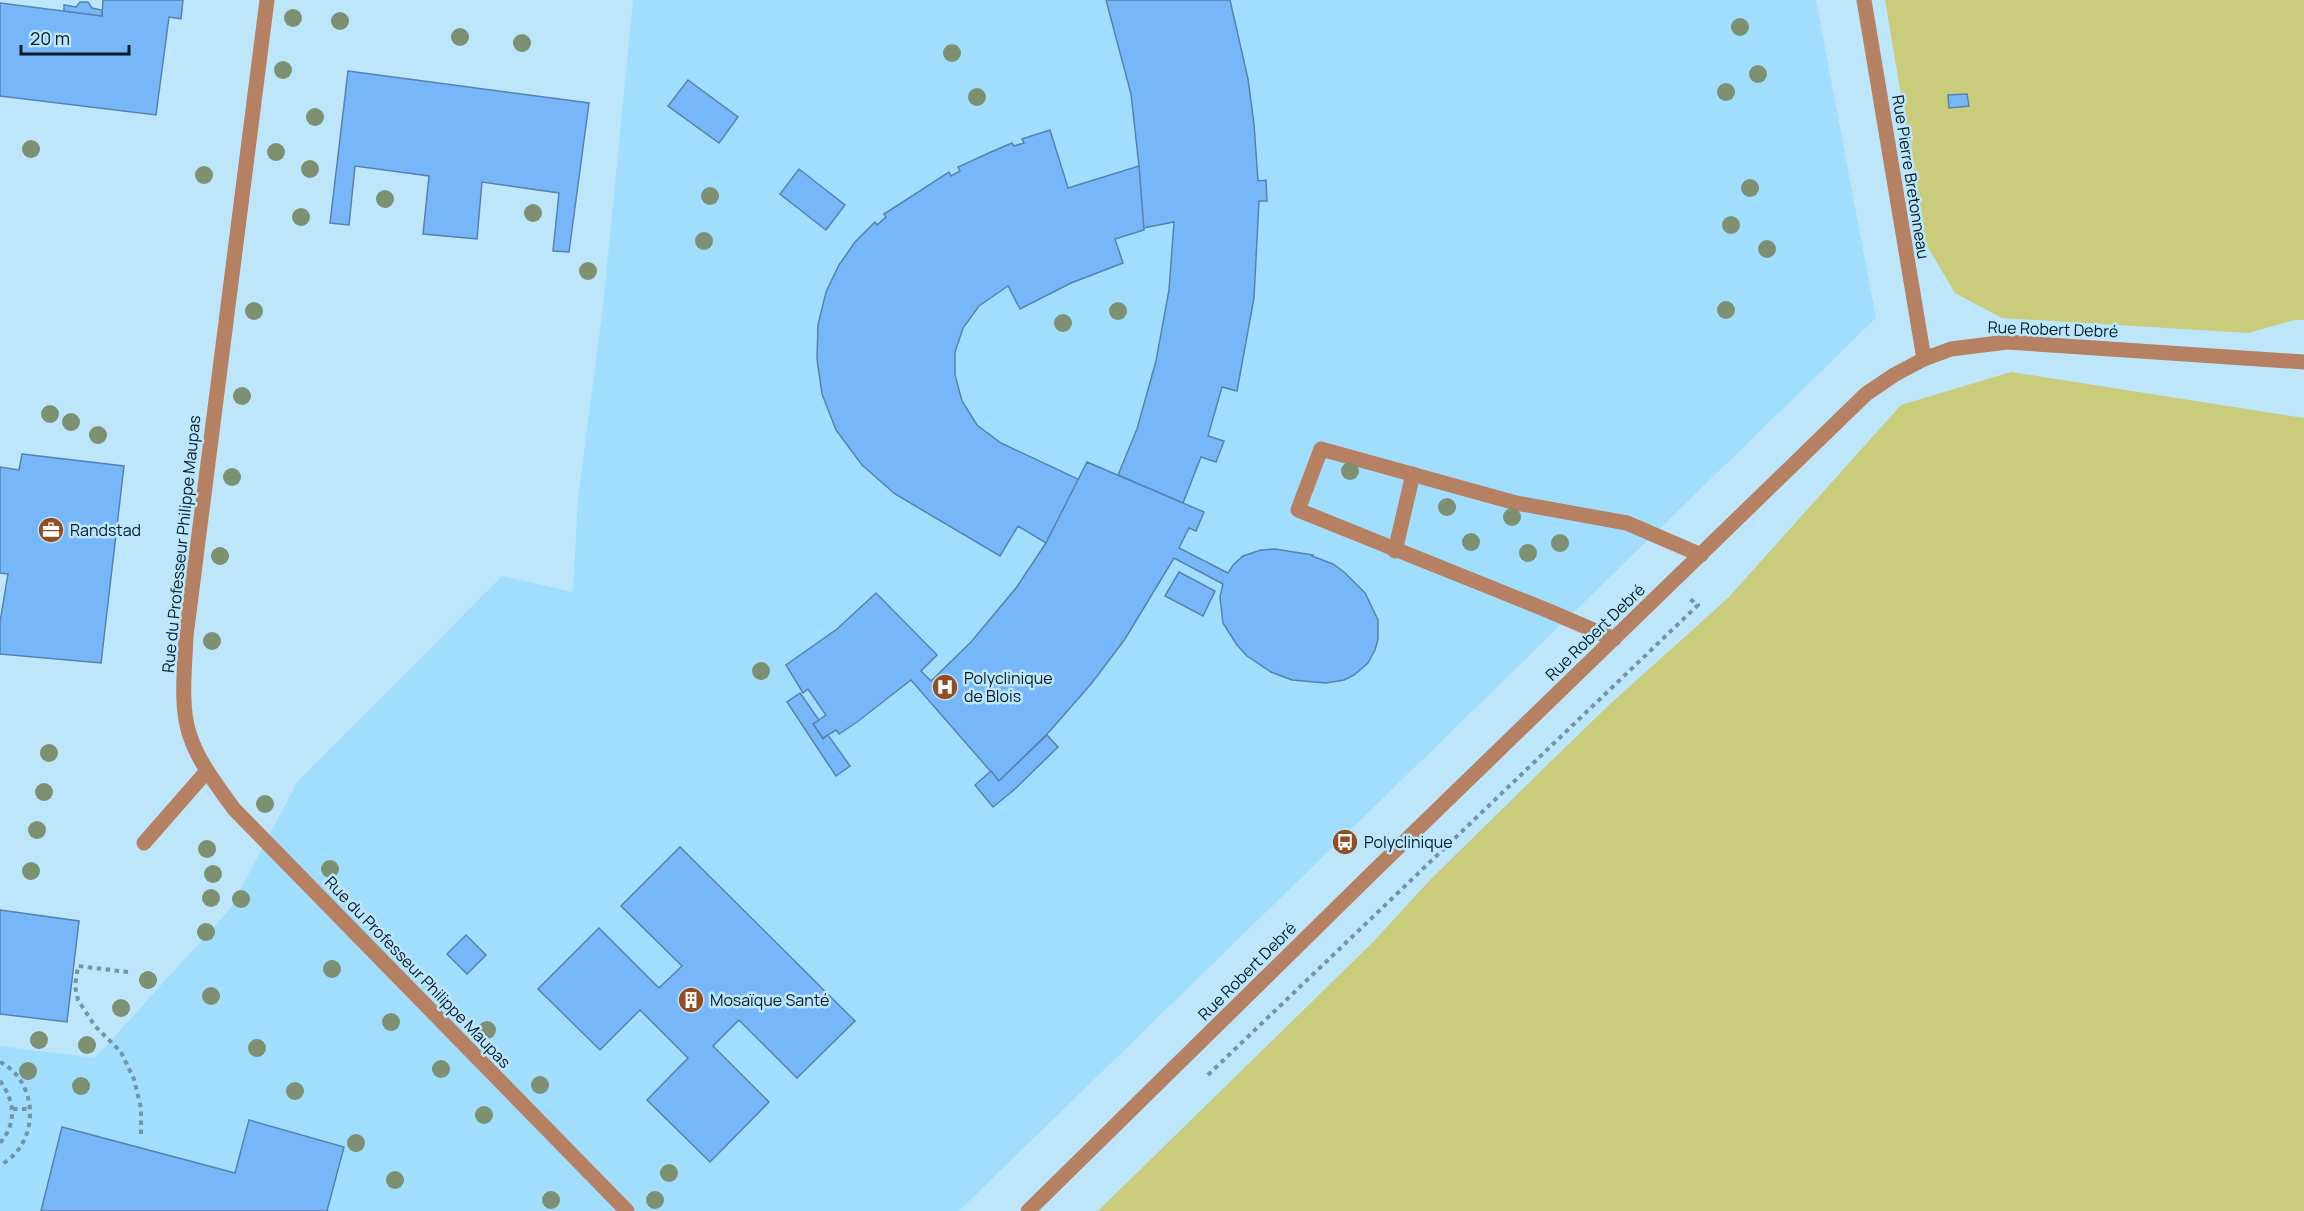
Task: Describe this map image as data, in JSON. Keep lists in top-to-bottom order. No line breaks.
{"streets":{"street":["Rue Pierre Bretonneau","Rue Robert Debré","Rue du Professeur Philippe Maupas"]},"crossings":[["Rue Pierre Bretonneau","Rue Robert Debré"]],"places":{"office":["Randstad"],"hospital":["Polyclinique de Blois"],"bus stop":["Polyclinique"],"building":["Mosaïque Santé"]},"scale_bar":"20 m"}
